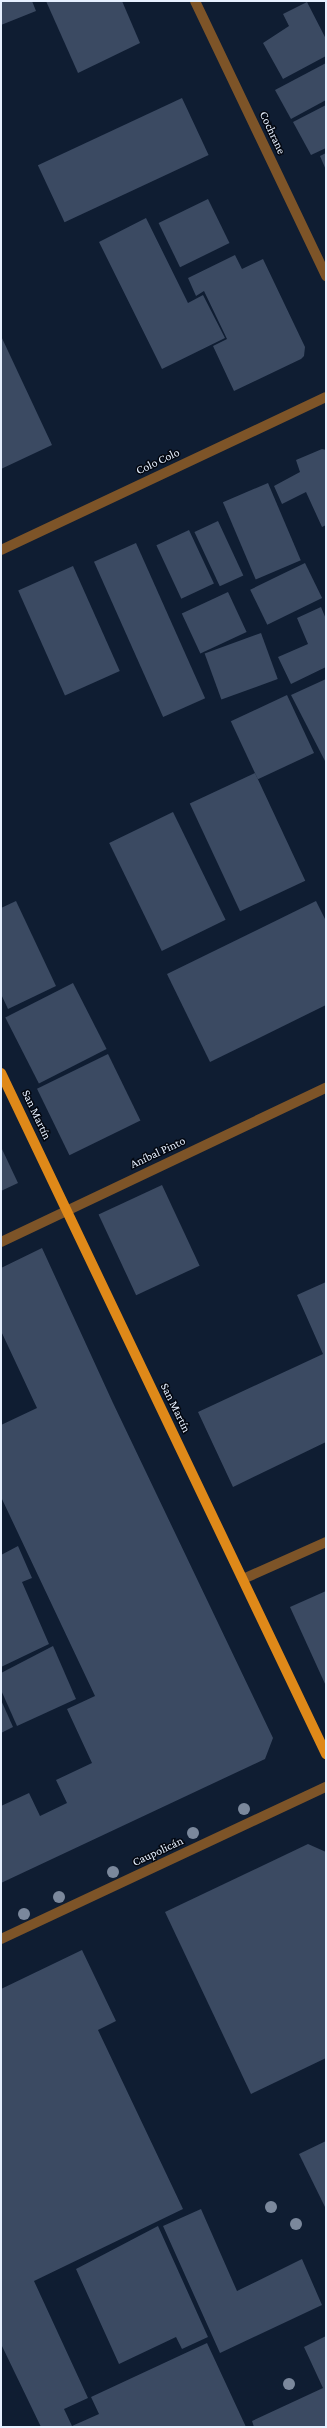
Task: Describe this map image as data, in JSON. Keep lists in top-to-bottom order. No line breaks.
{"streets":{"main road":["San Martín"],"street":["Cochrane","Colo Colo","Aníbal Pinto","Caupolicán"]},"crossings":[["San Martín","Aníbal Pinto"]]}
